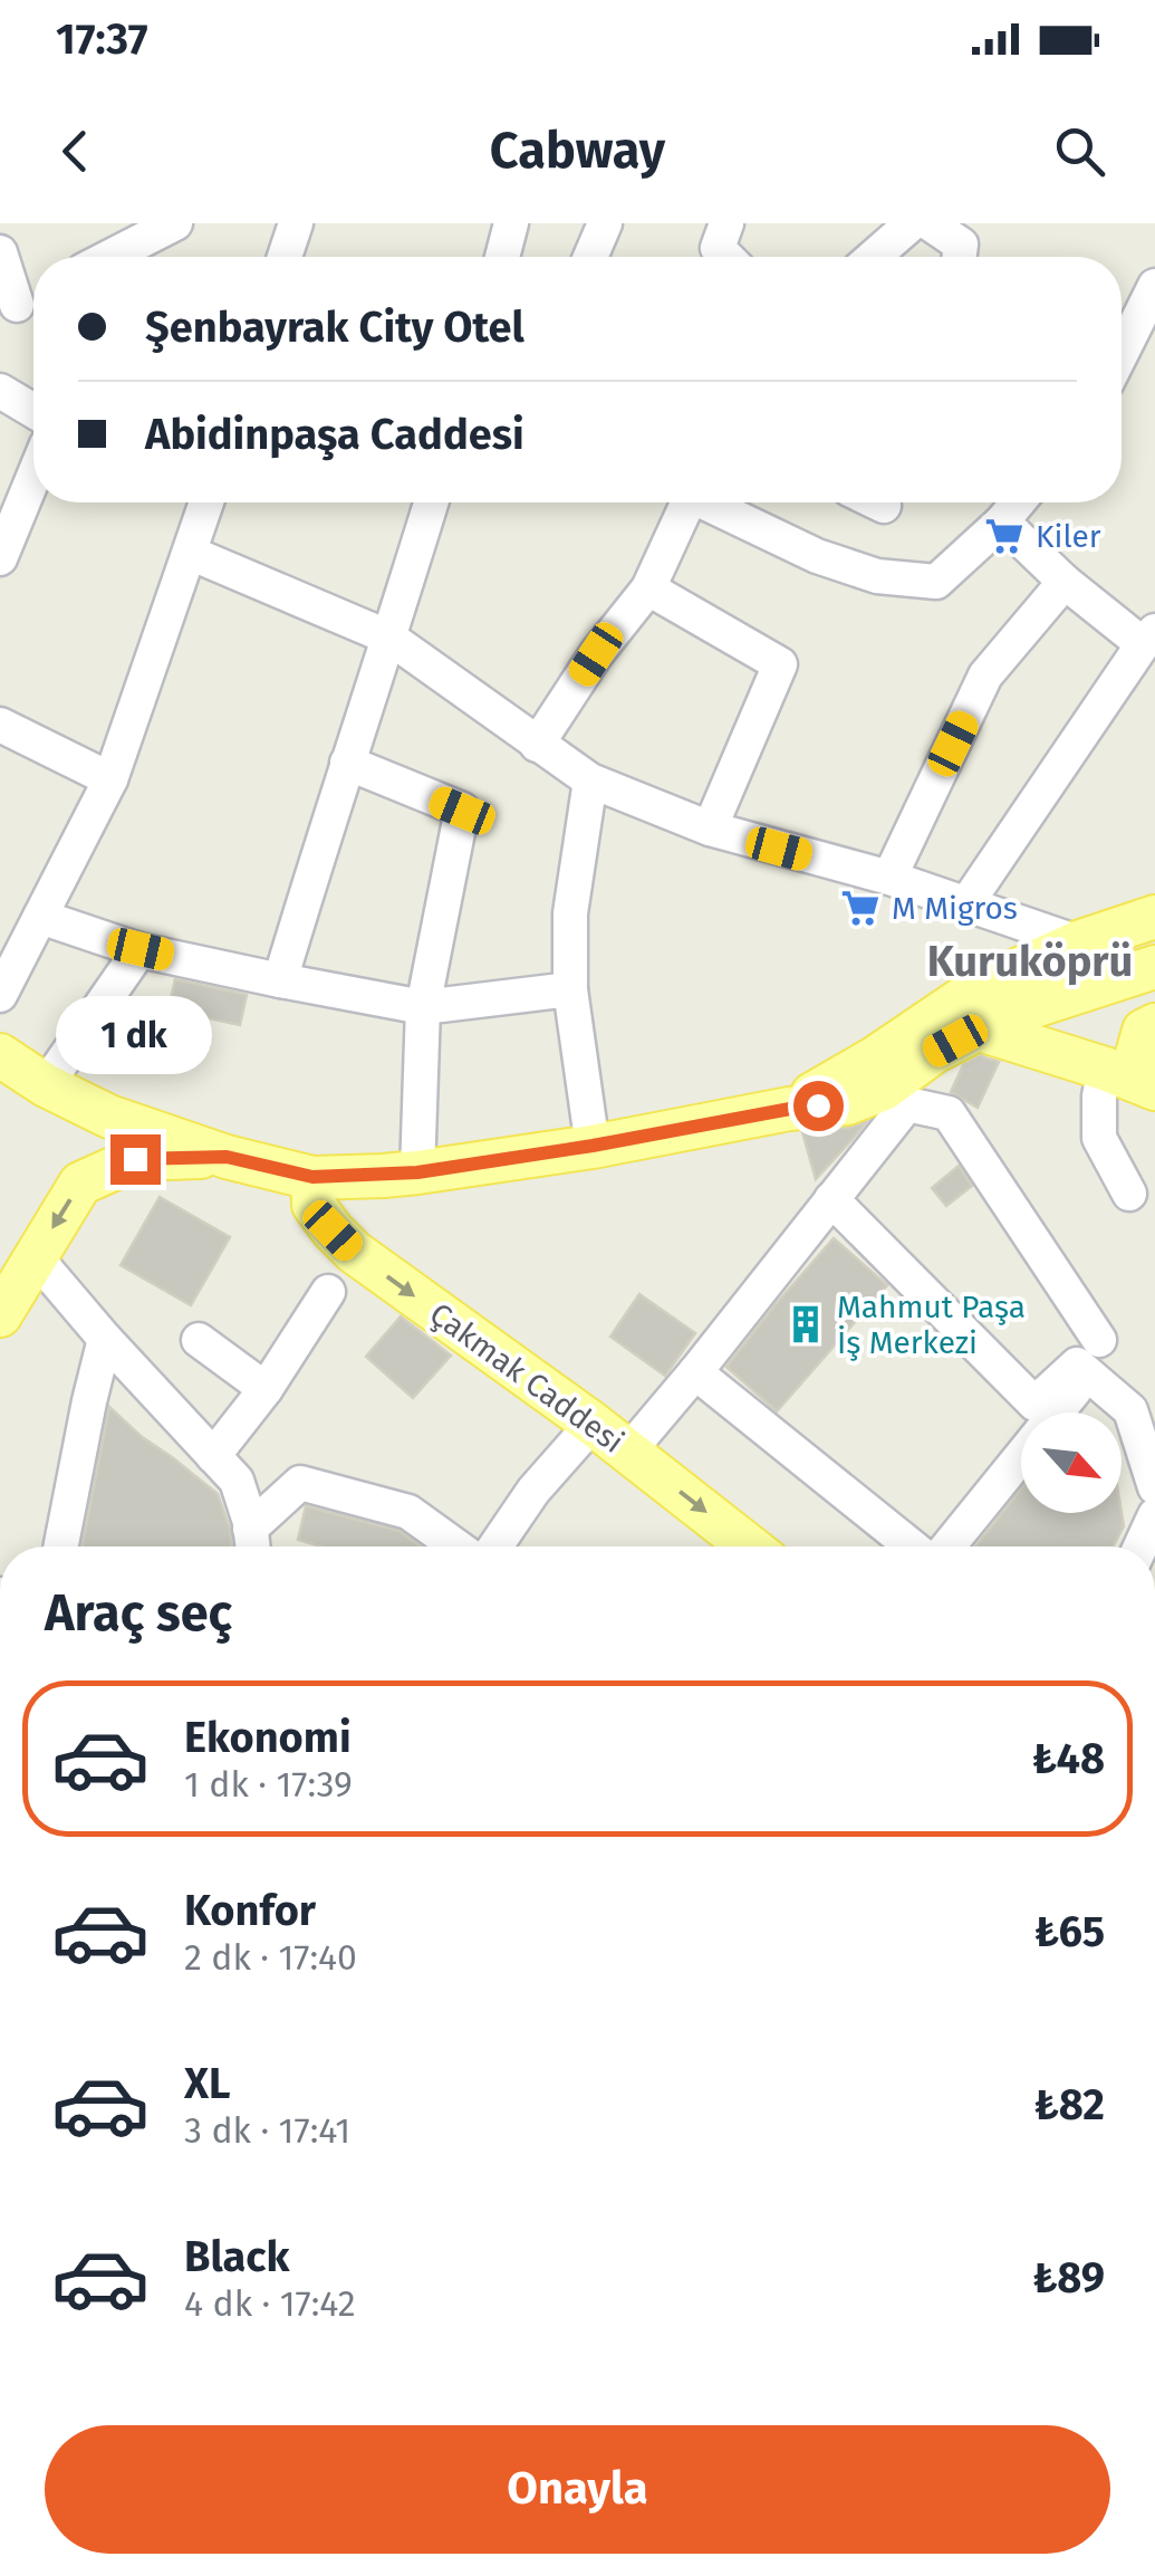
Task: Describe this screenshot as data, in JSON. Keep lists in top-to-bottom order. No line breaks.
{"streets":{"main road":["Çakmak Caddesi"]},"one_way":["Çakmak Caddesi"],"districts":["Kuruköprü"],"places":{"supermarket":["Kiler","M Migros"],"building":["Mahmut Paşa İş Merkezi"]},"north":"bottom right","page":{"status":"17:37","header":"Cabway","banner":["Şenbayrak City Otel","Abidinpaşa Caddesi"],"bubble":"1 dk","heading":"Araç seç","list":[{"name":"Ekonomi","note":"1 dk · 17:39","value":"₺48"},{"name":"Konfor","note":"2 dk · 17:40","value":"₺65"},{"name":"XL","note":"3 dk · 17:41","value":"₺82"},{"name":"Black","note":"4 dk · 17:42","value":"₺89"}],"buttons":"Onayla"}}
